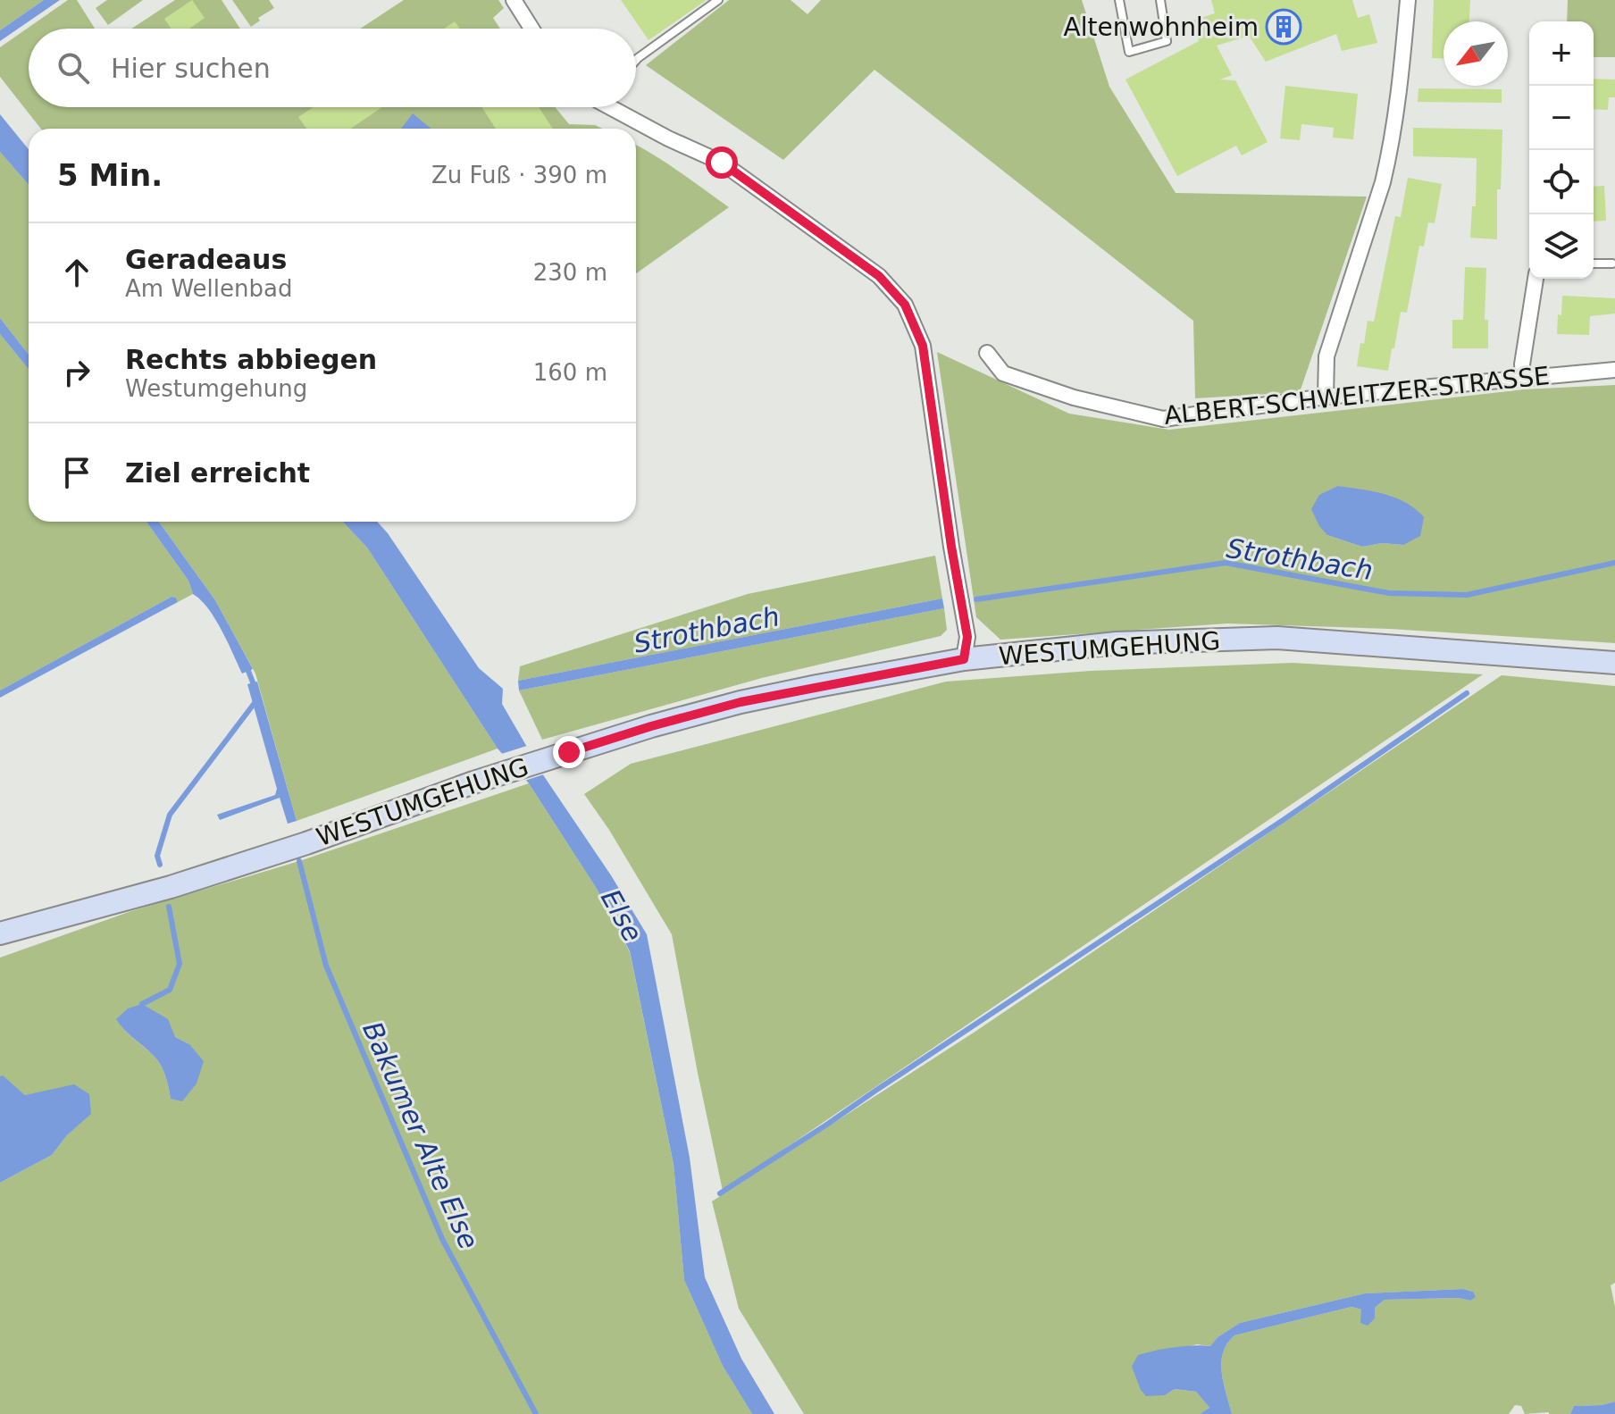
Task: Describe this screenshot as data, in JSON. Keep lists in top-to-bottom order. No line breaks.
{"streets":{"main road":["WESTUMGEHUNG"],"street":["ALBERT-SCHWEITZER-STRASSE"]},"water":["Strothbach","Else","Bakumer Alte Else"],"places":{"building":["Altenwohnheim"]},"north":"bottom left","page":{"map_buttons":["+","−"],"search":"Hier suchen","heading":["5 Min.","Zu Fuß · 390 m"],"list":[["Geradeaus","Am Wellenbad","230 m"],["Rechts abbiegen","Westumgehung","160 m"],"Ziel erreicht"]}}
